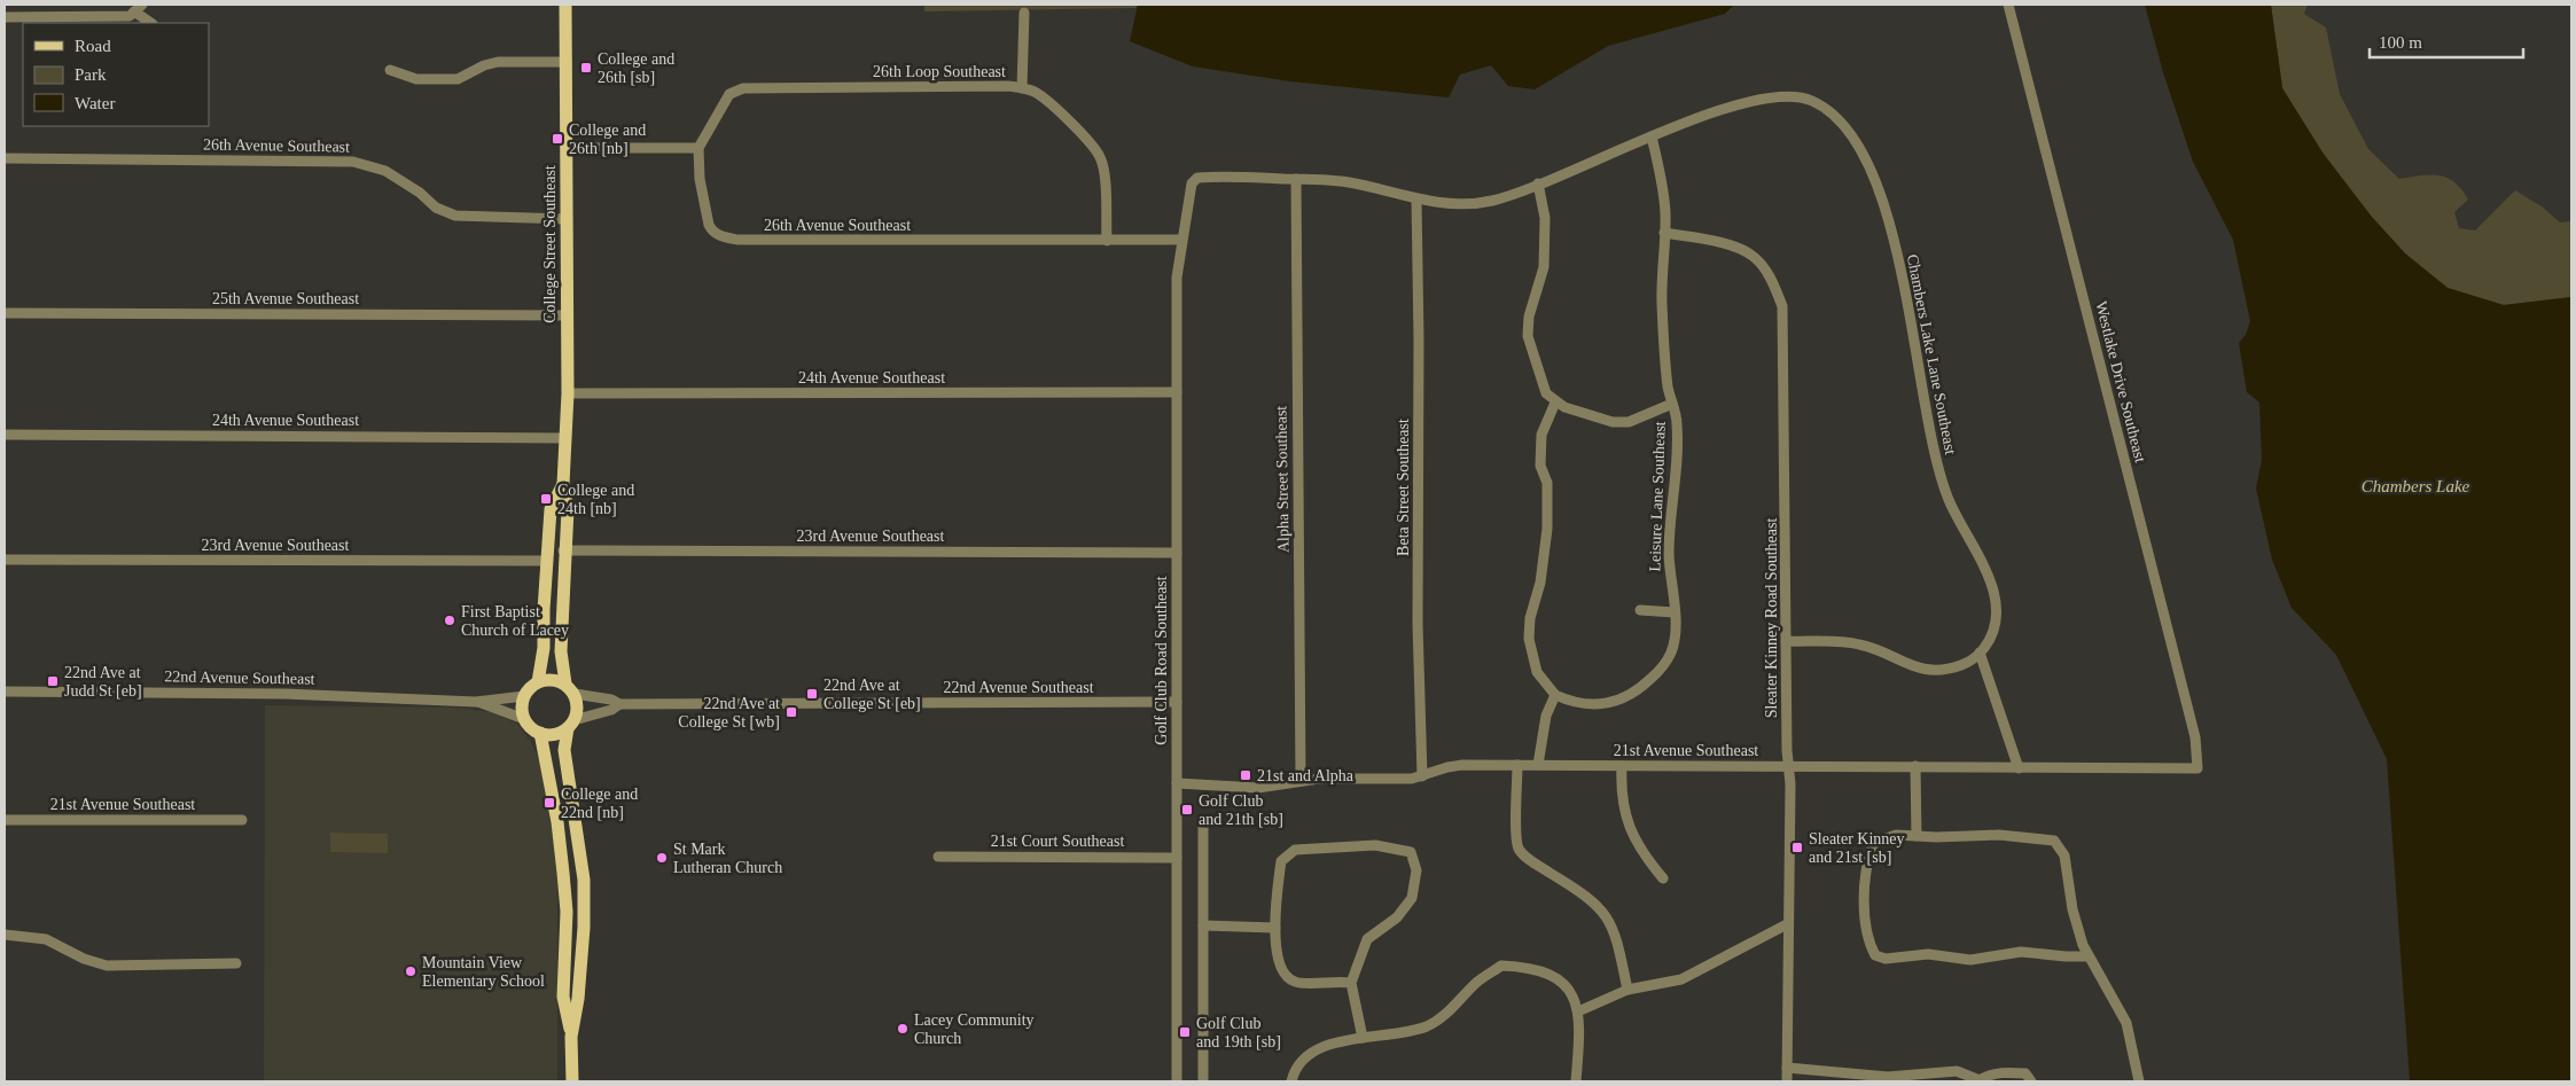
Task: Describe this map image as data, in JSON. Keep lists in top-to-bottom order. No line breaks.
{"streets":{"main road":["College Street Southeast"],"street":["26th Loop Southeast","26th Avenue Southeast","25th Avenue Southeast","Chambers Lake Lane Southeast","24th Avenue Southeast","Westlake Drive Southeast","Alpha Street Southeast","Beta Street Southeast","Leisure Lane Southeast","23rd Avenue Southeast","Sleater Kinney Road Southeast","Golf Club Road Southeast","22nd Avenue Southeast","21st Avenue Southeast","21st Court Southeast"]},"crossings":[["26th Loop Southeast","26th Avenue Southeast"],["26th Avenue Southeast","College Street Southeast"],["26th Avenue Southeast","Golf Club Road Southeast"],["College Street Southeast","25th Avenue Southeast"],["College Street Southeast","24th Avenue Southeast"],["College Street Southeast","23rd Avenue Southeast"],["College Street Southeast","22nd Avenue Southeast"],["Chambers Lake Lane Southeast","Alpha Street Southeast"],["Chambers Lake Lane Southeast","Beta Street Southeast"],["Chambers Lake Lane Southeast","Leisure Lane Southeast"],["Chambers Lake Lane Southeast","Golf Club Road Southeast"],["24th Avenue Southeast","Golf Club Road Southeast"],["Westlake Drive Southeast","21st Avenue Southeast"],["Alpha Street Southeast","Golf Club Road Southeast"],["Alpha Street Southeast","21st Avenue Southeast"],["Beta Street Southeast","21st Avenue Southeast"],["Leisure Lane Southeast","Sleater Kinney Road Southeast"],["23rd Avenue Southeast","Golf Club Road Southeast"],["Sleater Kinney Road Southeast","21st Avenue Southeast"],["Golf Club Road Southeast","22nd Avenue Southeast"],["Golf Club Road Southeast","21st Avenue Southeast"],["Golf Club Road Southeast","21st Court Southeast"]],"water":["Chambers Lake"],"places":{"transit":["College and 26th [sb]","College and 26th [nb]","College and 24th [nb]","22nd Ave at Judd St [eb]","22nd Ave at College St [eb]","22nd Ave at College St [wb]","21st and Alpha","College and 22nd [nb]","Golf Club and 21th [sb]","Sleater Kinney and 21st [sb]","Golf Club and 19th [sb]"],"other":["First Baptist Church of Lacey","St Mark Lutheran Church","Mountain View Elementary School","Lacey Community Church"]},"legend":["Road","Park","Water"],"scale_bar":"100 m"}
